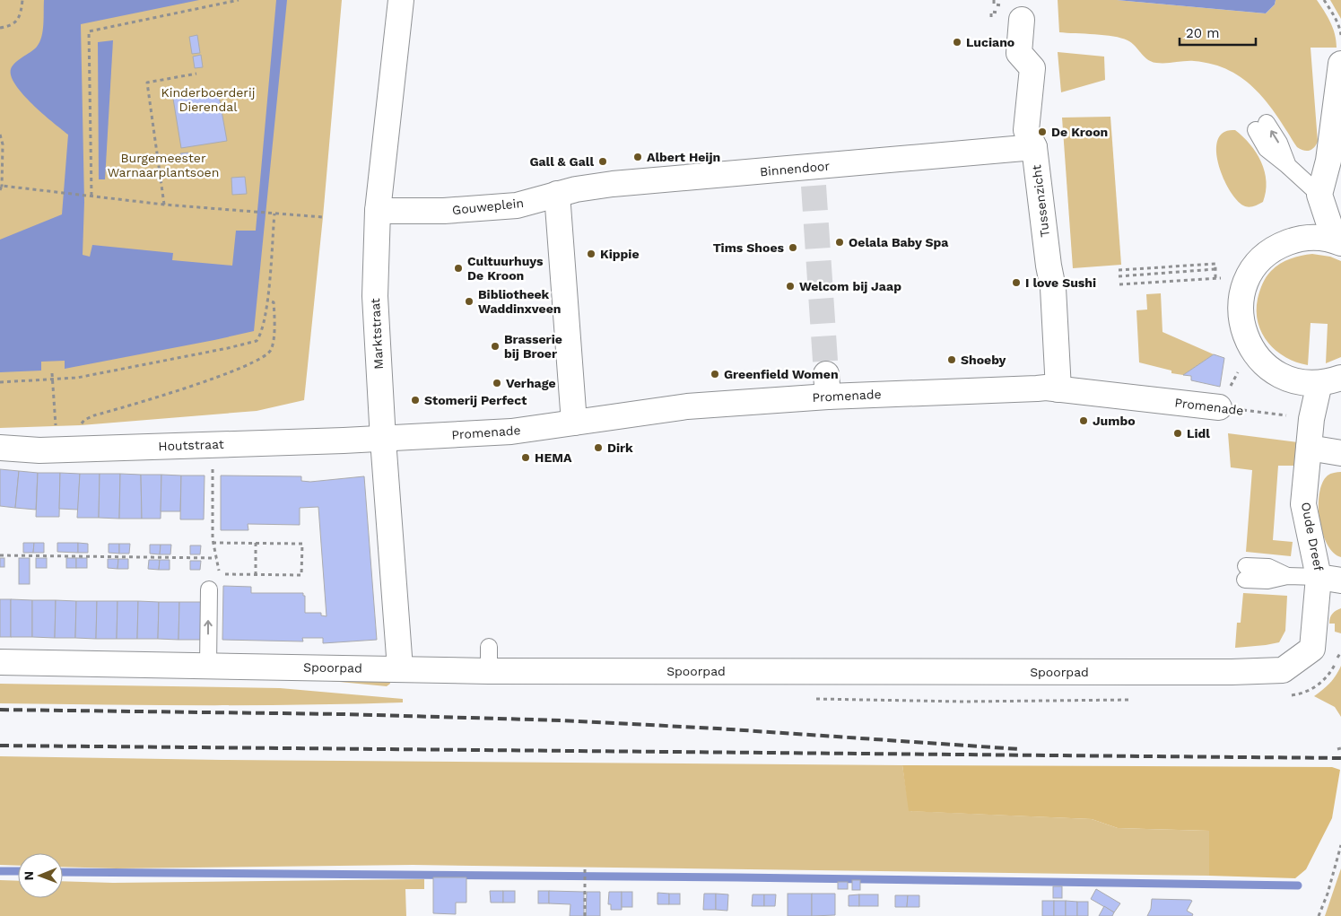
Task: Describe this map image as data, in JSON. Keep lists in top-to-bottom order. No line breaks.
{"streets":{"street":["Binnendoor","Tussenzicht","Gouweplein","Marktstraat","Promenade","Houtstraat","Oude Dreef","Spoorpad"]},"crossings":[["Binnendoor","Tussenzicht"],["Binnendoor","Gouweplein"],["Tussenzicht","Promenade"],["Gouweplein","Marktstraat"],["Marktstraat","Promenade"],["Marktstraat","Houtstraat"],["Marktstraat","Spoorpad"],["Promenade","Houtstraat"],["Promenade","Oude Dreef"],["Oude Dreef","Spoorpad"]],"parks":["Kinderboerderij Dierendal","Burgemeester Warnaarplantsoen"],"places":["Luciano","De Kroon","Albert Heijn","Gall & Gall","Oelala Baby Spa","Tims Shoes","Kippie","Cultuurhuys De Kroon","I love Sushi","Welcom bij Jaap","Bibliotheek Waddinxveen","Brasserie bij Broer","Shoeby","Greenfield Women","Verhage","Stomerij Perfect","Jumbo","Lidl","Dirk","HEMA"],"scale_bar":"20 m","north":"left"}
